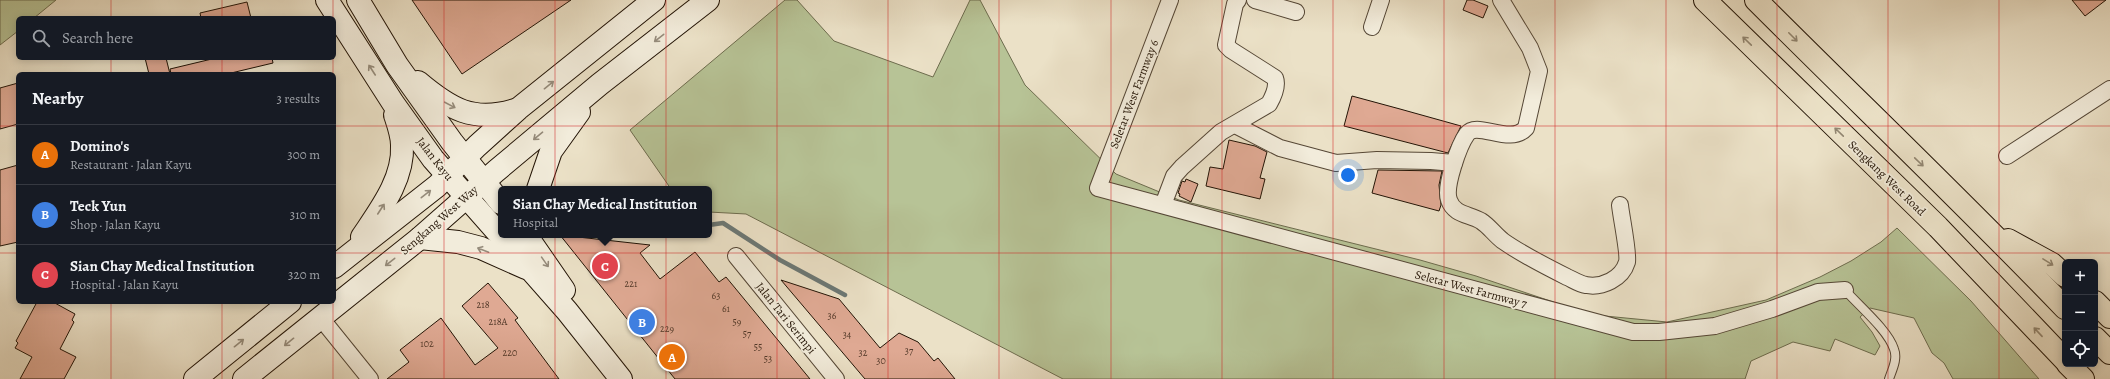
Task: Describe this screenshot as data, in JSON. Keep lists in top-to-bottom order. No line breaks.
{"streets":{"main road":["Jalan Kayu","Sengkang West Road","Sengkang West Way"],"street":["Seletar West Farmway 6","Seletar West Farmway 7","Jalan Tari Serimpi"]},"crossings":[["Seletar West Farmway 6","Seletar West Farmway 7"],["Jalan Kayu","Sengkang West Way"]],"house_numbers":["221","63","218","61","36","218A","59","229","57","34","102","55","37","220","32","53","30"],"page":{"search":"Search here","heading":["Nearby","3 results"],"list":[{"mark":"A","name":"Domino's","note":"Restaurant · Jalan Kayu","value":"300 m"},{"mark":"B","name":"Teck Yun","note":"Shop · Jalan Kayu","value":"310 m"},{"mark":"C","name":"Sian Chay Medical Institution","note":"Hospital · Jalan Kayu","value":"320 m"}],"popup":["Sian Chay Medical Institution","Hospital"],"pins":["C","B","A"],"map_buttons":["+","−"]}}
